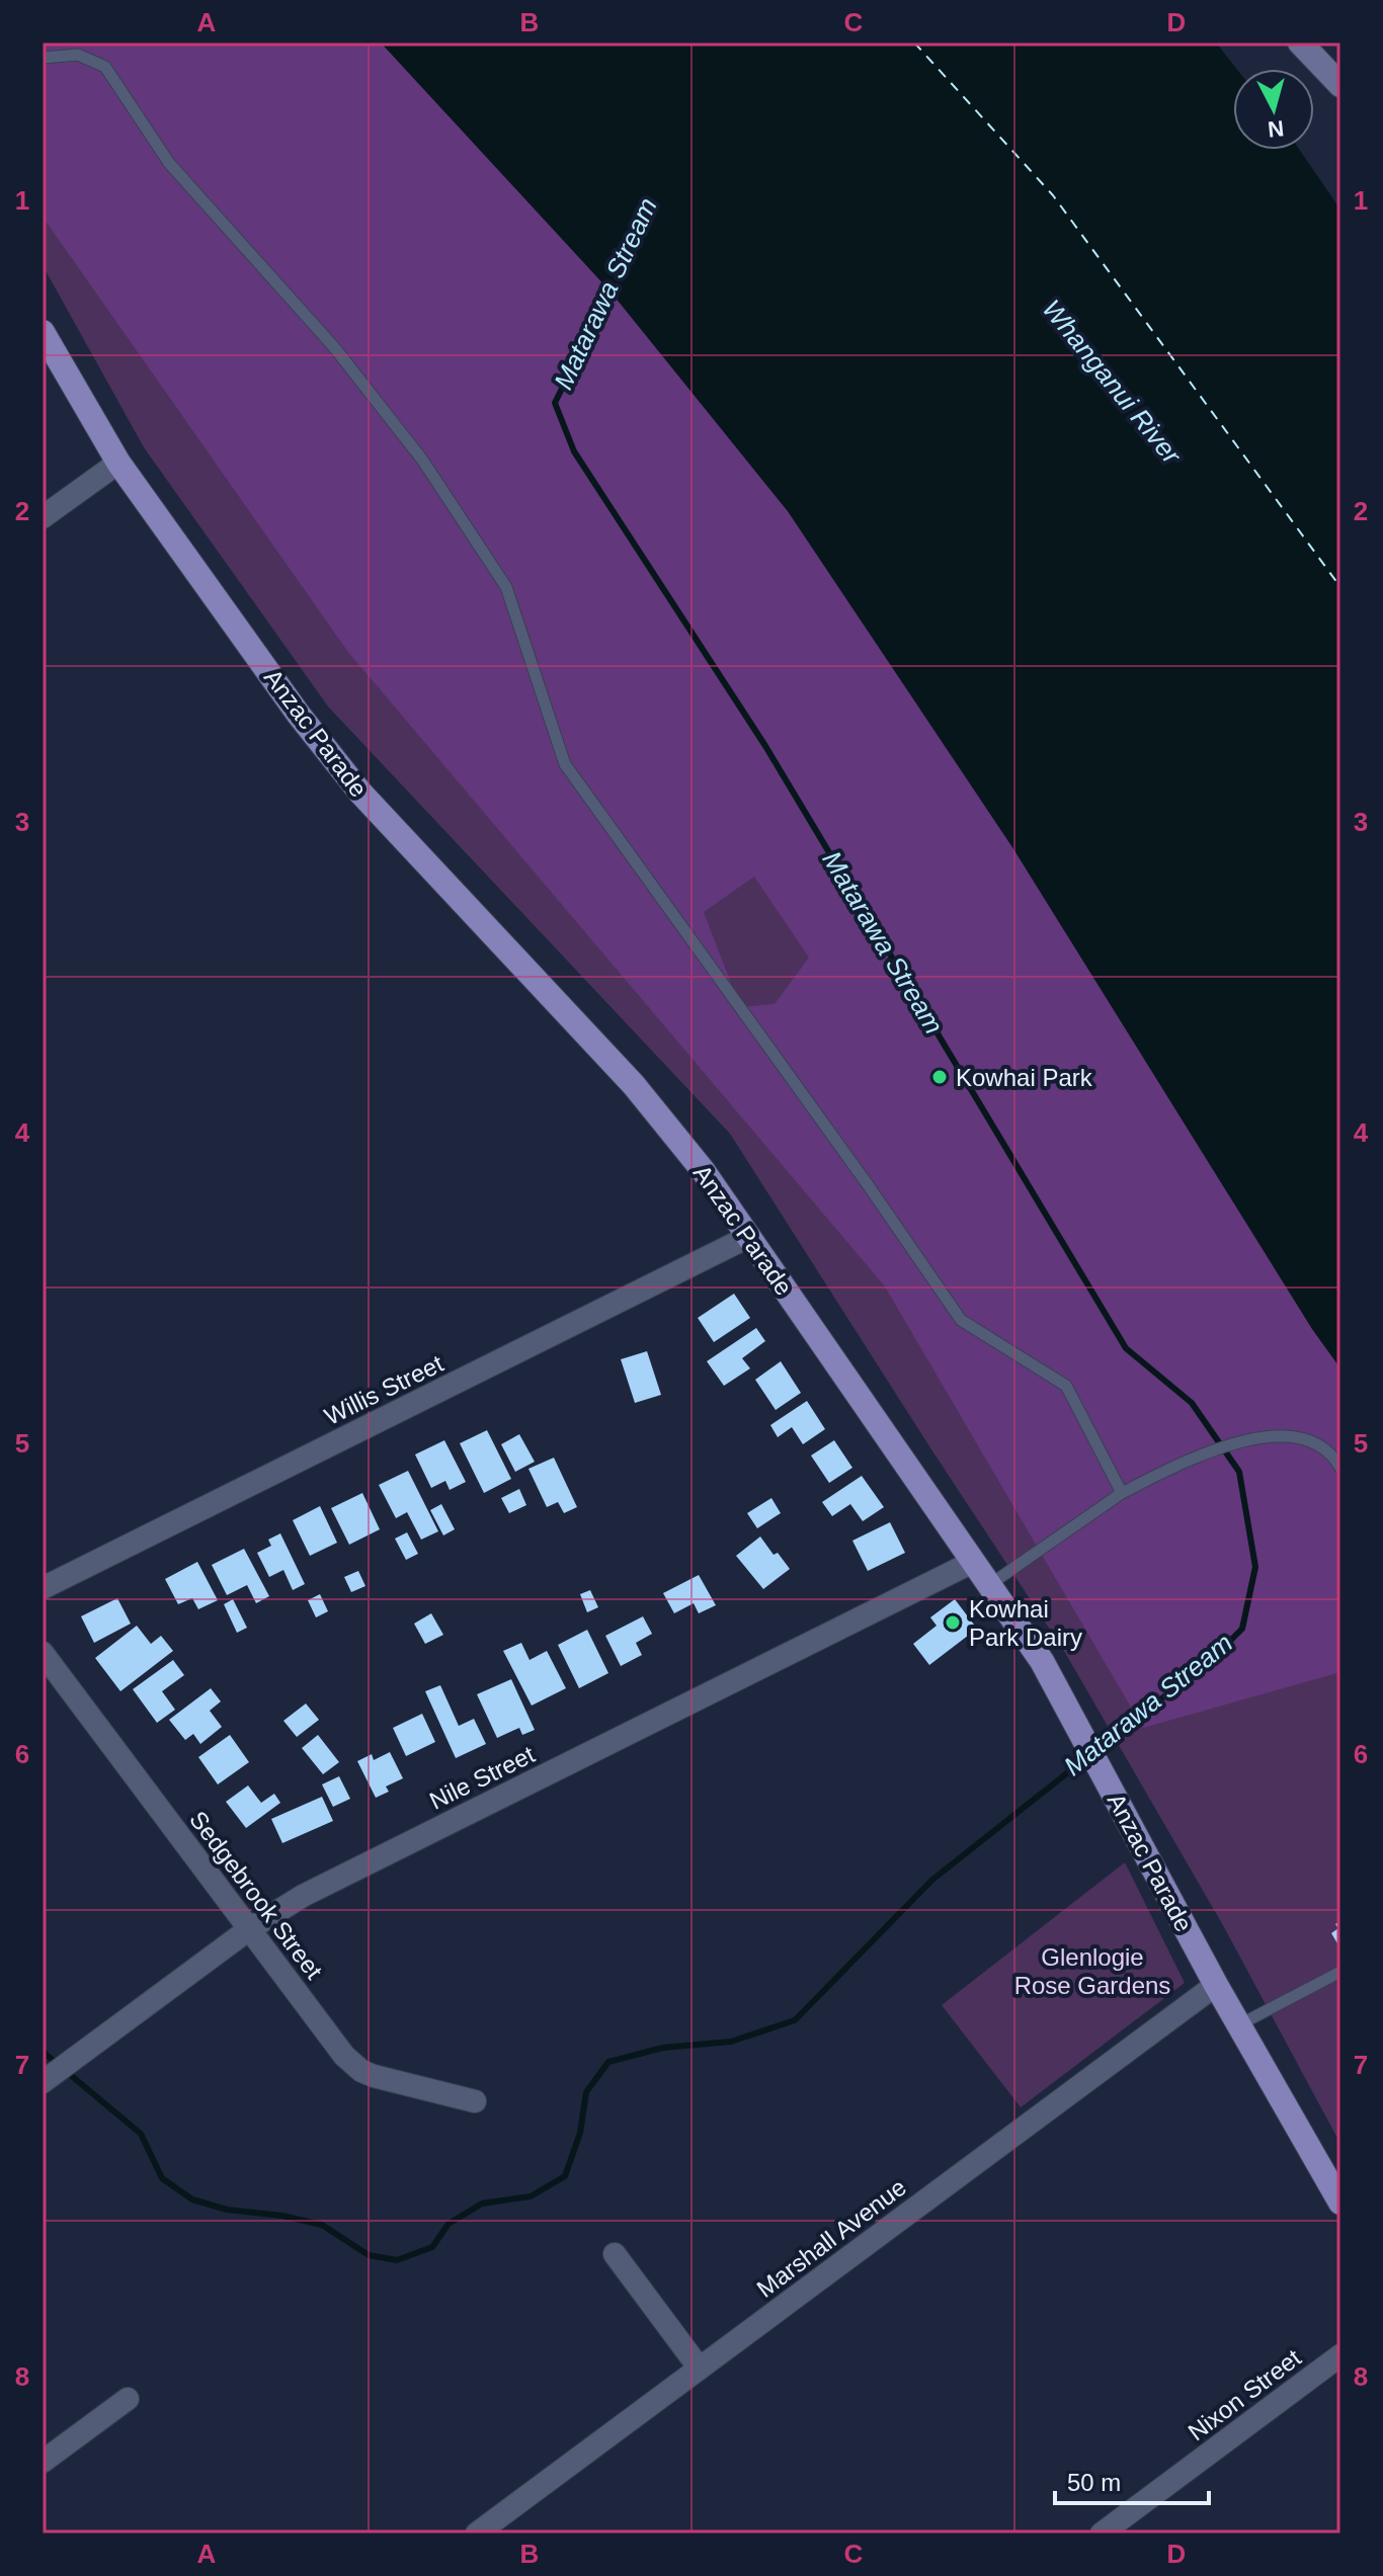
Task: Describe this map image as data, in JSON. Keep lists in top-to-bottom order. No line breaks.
{"streets":{"main road":["Anzac Parade"],"street":["Willis Street","Nile Street","Sedgebrook Street","Marshall Avenue","Nixon Street"]},"crossings":[["Anzac Parade","Willis Street"],["Anzac Parade","Nile Street"],["Anzac Parade","Marshall Avenue"],["Nile Street","Sedgebrook Street"]],"water":["Matarawa Stream","Whanganui River"],"parks":["Glenlogie Rose Gardens"],"places":["Kowhai Park","Kowhai Park Dairy"],"scale_bar":"50 m","north":"bottom","grid":{"columns":["A","B","C","D"],"rows":["1","2","3","4","5","6","7","8"]}}
